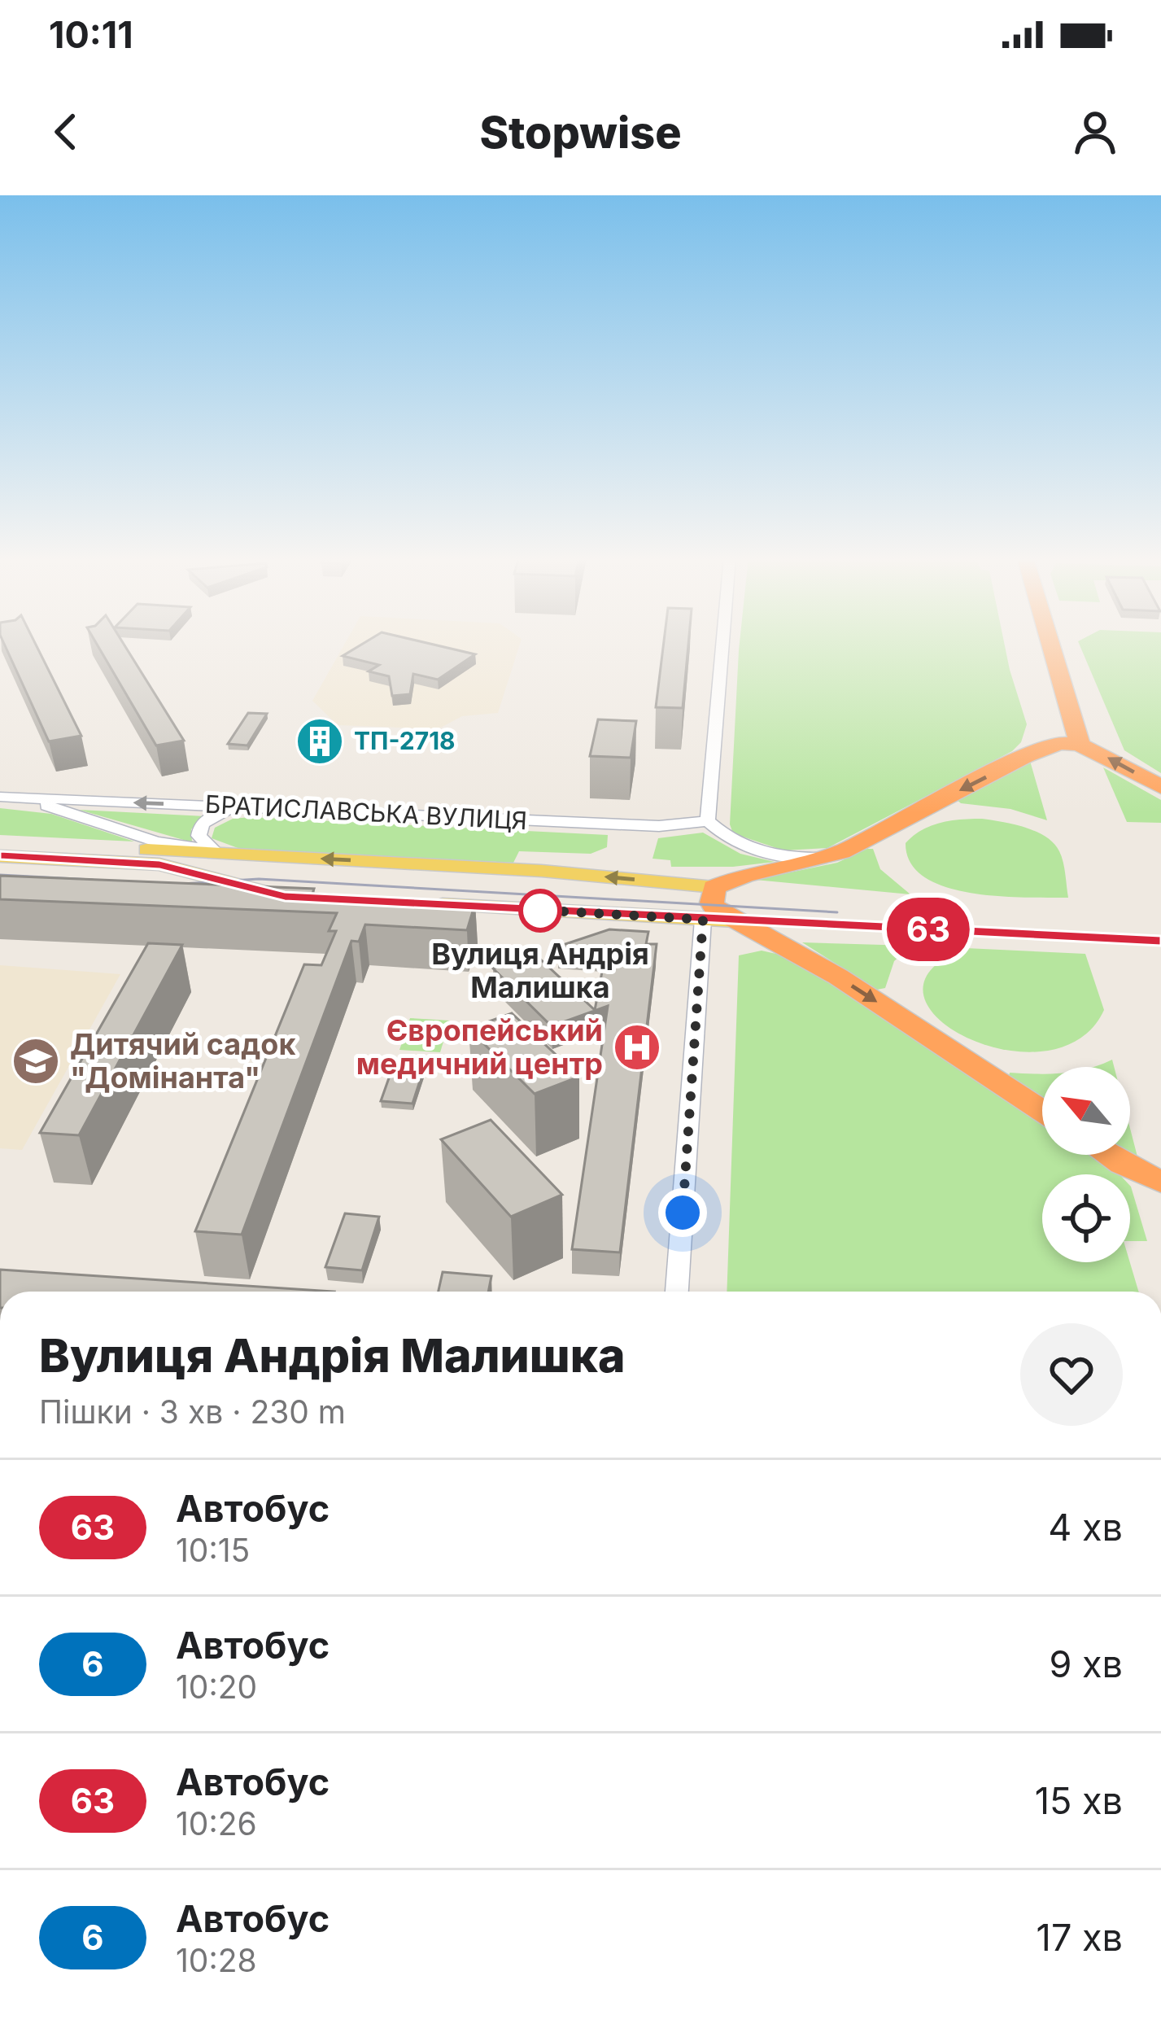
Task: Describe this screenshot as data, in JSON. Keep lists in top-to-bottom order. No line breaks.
{"streets":{"main road":["БРАТИСЛАВСЬКА ВУЛИЦЯ"]},"places":{"building":["ТП-2718"],"other":["Вулиця Андрія Малишка"],"hospital":["Європейський медичний центр"],"school or university":["Дитячий садок \"Домінанта\""]},"lines":["bus line 63"],"north":"top left","page":{"status":"10:11","header":"Stopwise","on_map":"63","heading":["Вулиця Андрія Малишка","Пішки · 3 хв · 230 m"],"list":[{"mark":"63","name":"Автобус","note":"10:15","value":"4 хв"},{"mark":"6","name":"Автобус","note":"10:20","value":"9 хв"},{"mark":"63","name":"Автобус","note":"10:26","value":"15 хв"},{"mark":"6","name":"Автобус","note":"10:28","value":"17 хв"}]}}
